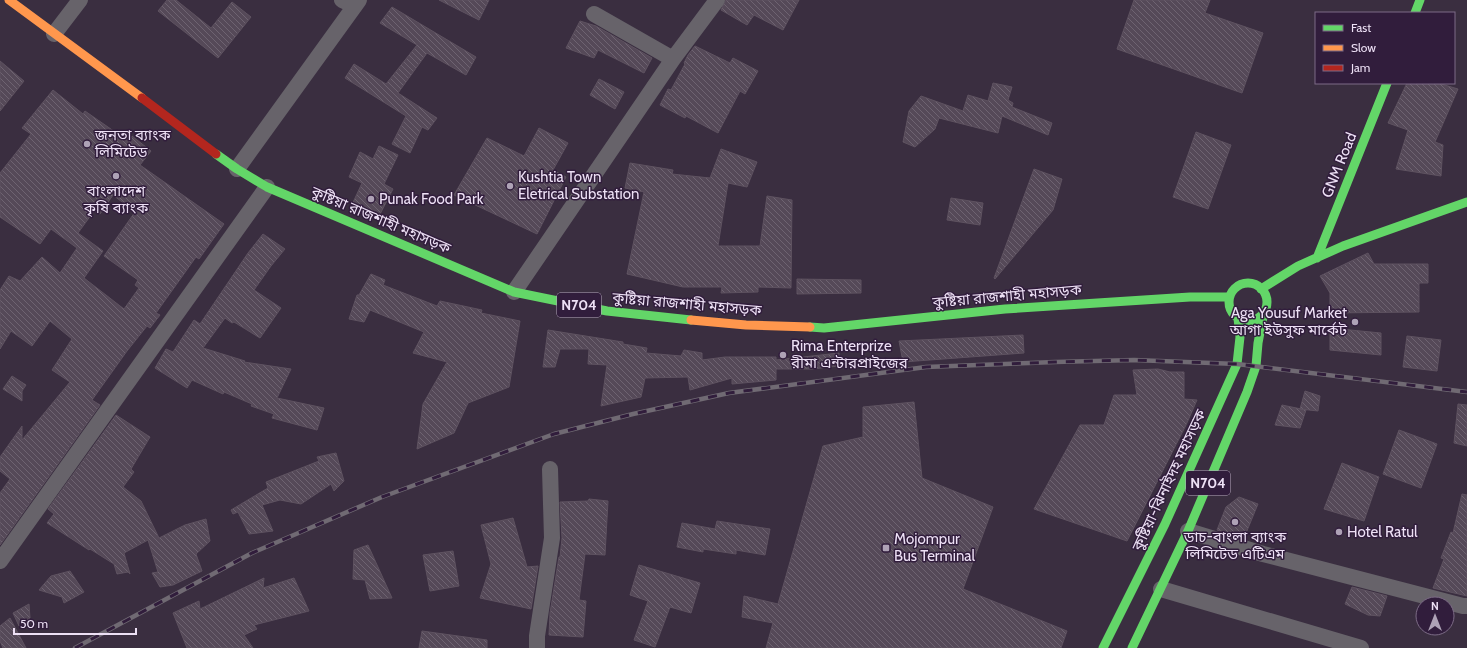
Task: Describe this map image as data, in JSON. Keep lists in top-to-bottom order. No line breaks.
{"streets":{"main road":["GNM Road","কুষ্টিয়া রাজশাহী মহাসড়ক","N704","কুষ্টিয়া-ঝিনাইদহ মহাসড়ক"]},"crossings":[["কুষ্টিয়া রাজশাহী মহাসড়ক","কুষ্টিয়া-ঝিনাইদহ মহাসড়ক"]],"places":{"other":["জনতা ব্যাংক লিমিটেড","বাংলাদেশ কৃষি ব্যাংক","Kushtia Town Eletrical Substation","Punak Food Park","Aga Yousuf Market আগা ইউসুফ মার্কেট","Rima Enterprize রীমা এন্টারপ্রাইজের","ডাচ-বাংলা ব্যাংক লিমিটেড এটিএম","Hotel Ratul"],"transit":["Mojompur Bus Terminal"]},"legend":["Fast","Slow","Jam"],"scale_bar":"50 m","north":"top"}
